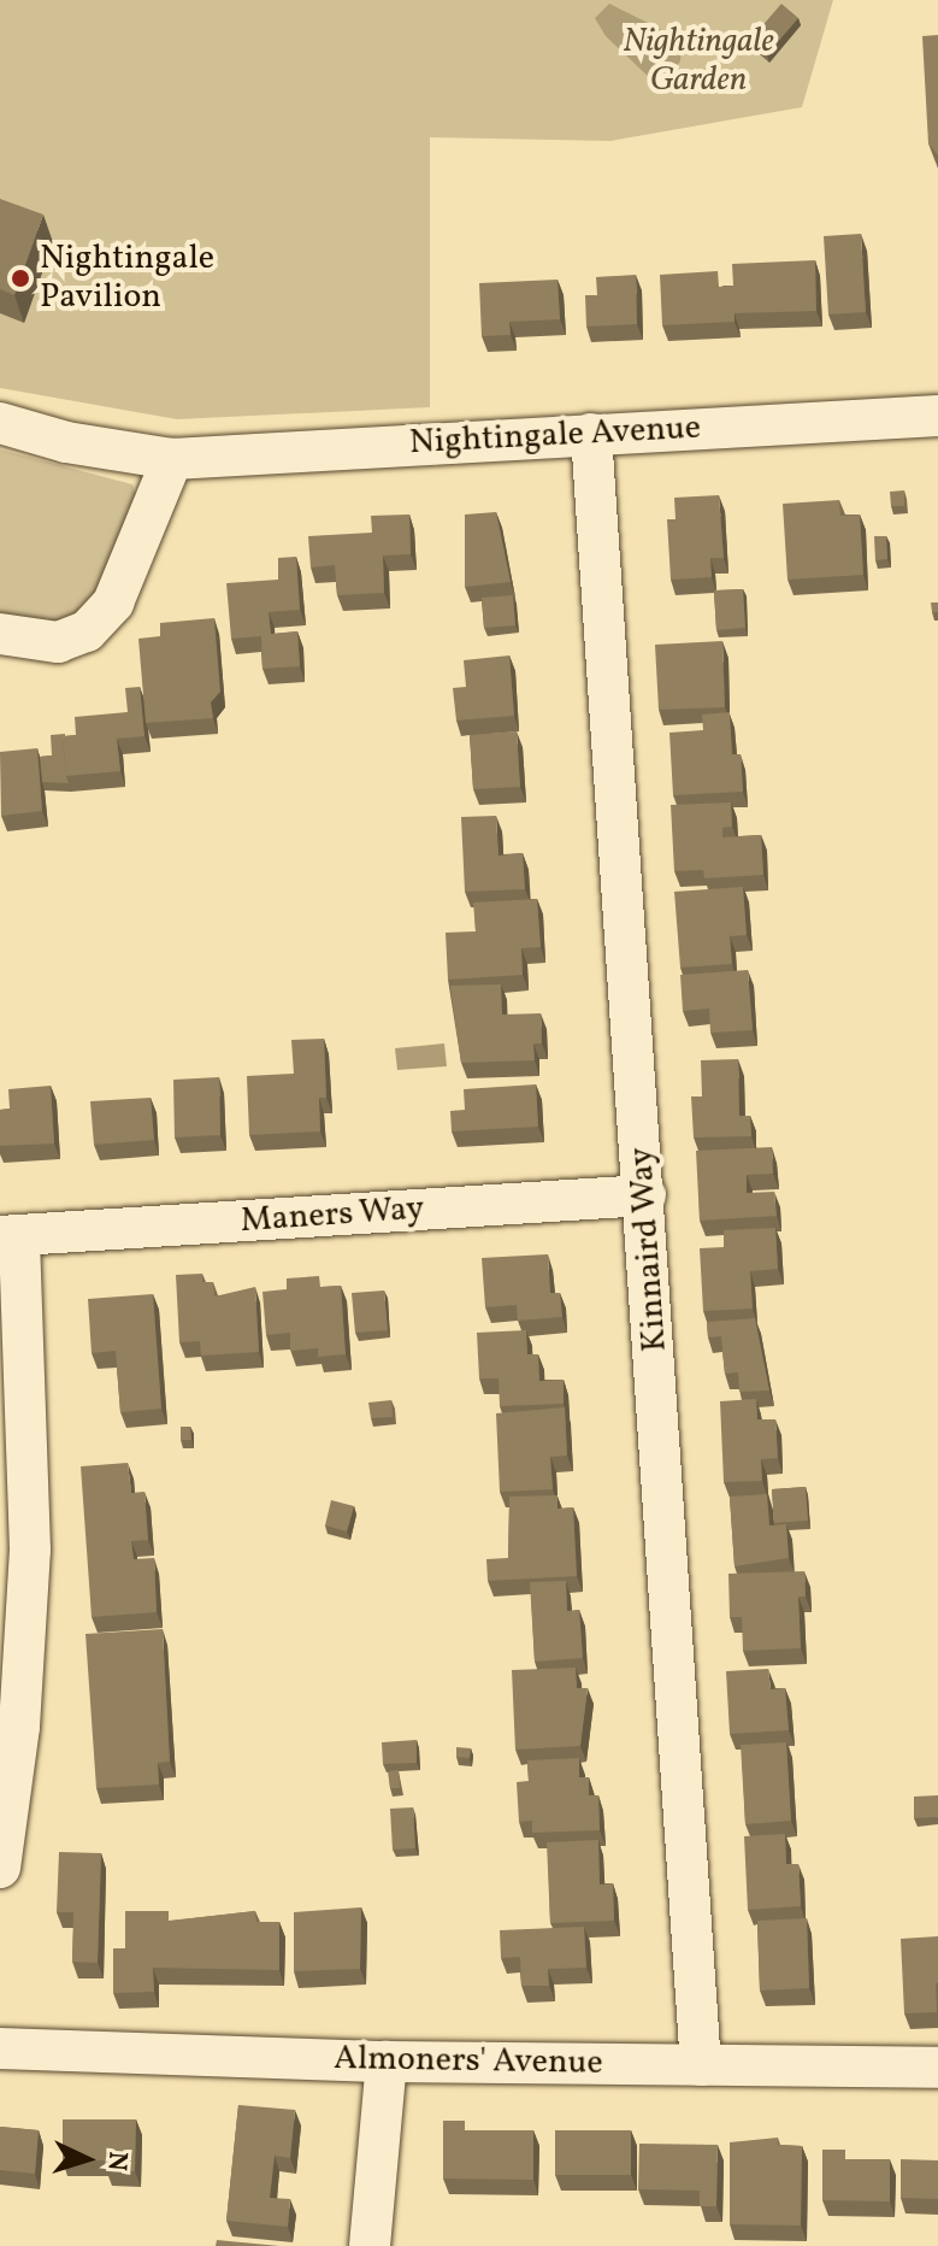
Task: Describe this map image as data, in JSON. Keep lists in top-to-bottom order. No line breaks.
{"streets":{"street":["Nightingale Avenue","Maners Way","Kinnaird Way","Almoners' Avenue"]},"crossings":[["Nightingale Avenue","Kinnaird Way"],["Maners Way","Kinnaird Way"],["Kinnaird Way","Almoners' Avenue"]],"parks":["Nightingale Garden"],"places":["Nightingale Pavilion"],"north":"right"}
